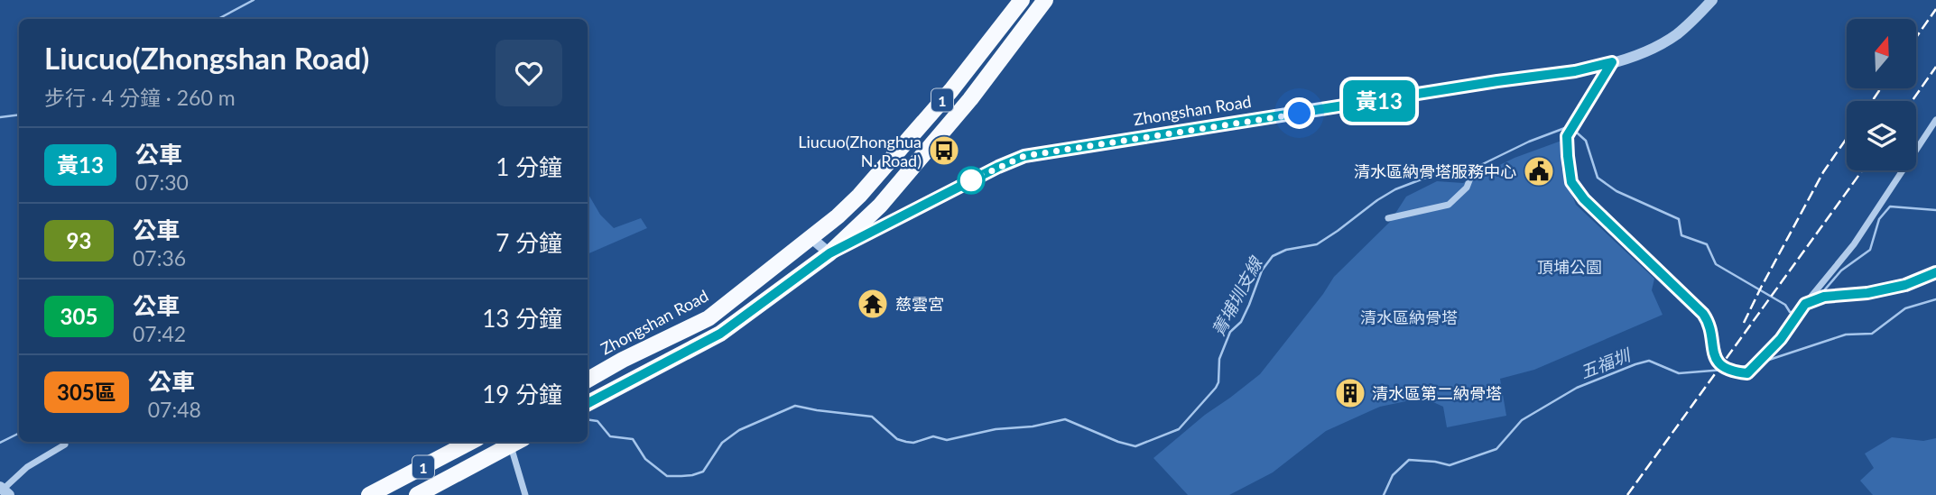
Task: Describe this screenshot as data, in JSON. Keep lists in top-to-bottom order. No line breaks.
{"streets":{"main road":["1","Zhongshan Road"]},"crossings":[["1","Zhongshan Road"]],"water":["菁埔圳支線","五福圳"],"parks":["頂埔公園","清水區納骨塔"],"places":{"bus stop":["Liucuo(Zhonghua N. Road)"],"public building":["清水區納骨塔服務中心"],"temple":["慈雲宮"],"building":["清水區第二納骨塔"]},"lines":["bus line 黃13"],"north":"top","page":{"on_map":"黃13","heading":["Liucuo(Zhongshan Road)","步行 · 4 分鐘 · 260 m"],"list":[{"mark":"黃13","name":"公車","note":"07:30","value":"1 分鐘"},{"mark":"93","name":"公車","note":"07:36","value":"7 分鐘"},{"mark":"305","name":"公車","note":"07:42","value":"13 分鐘"},{"mark":"305區","name":"公車","note":"07:48","value":"19 分鐘"}]}}
